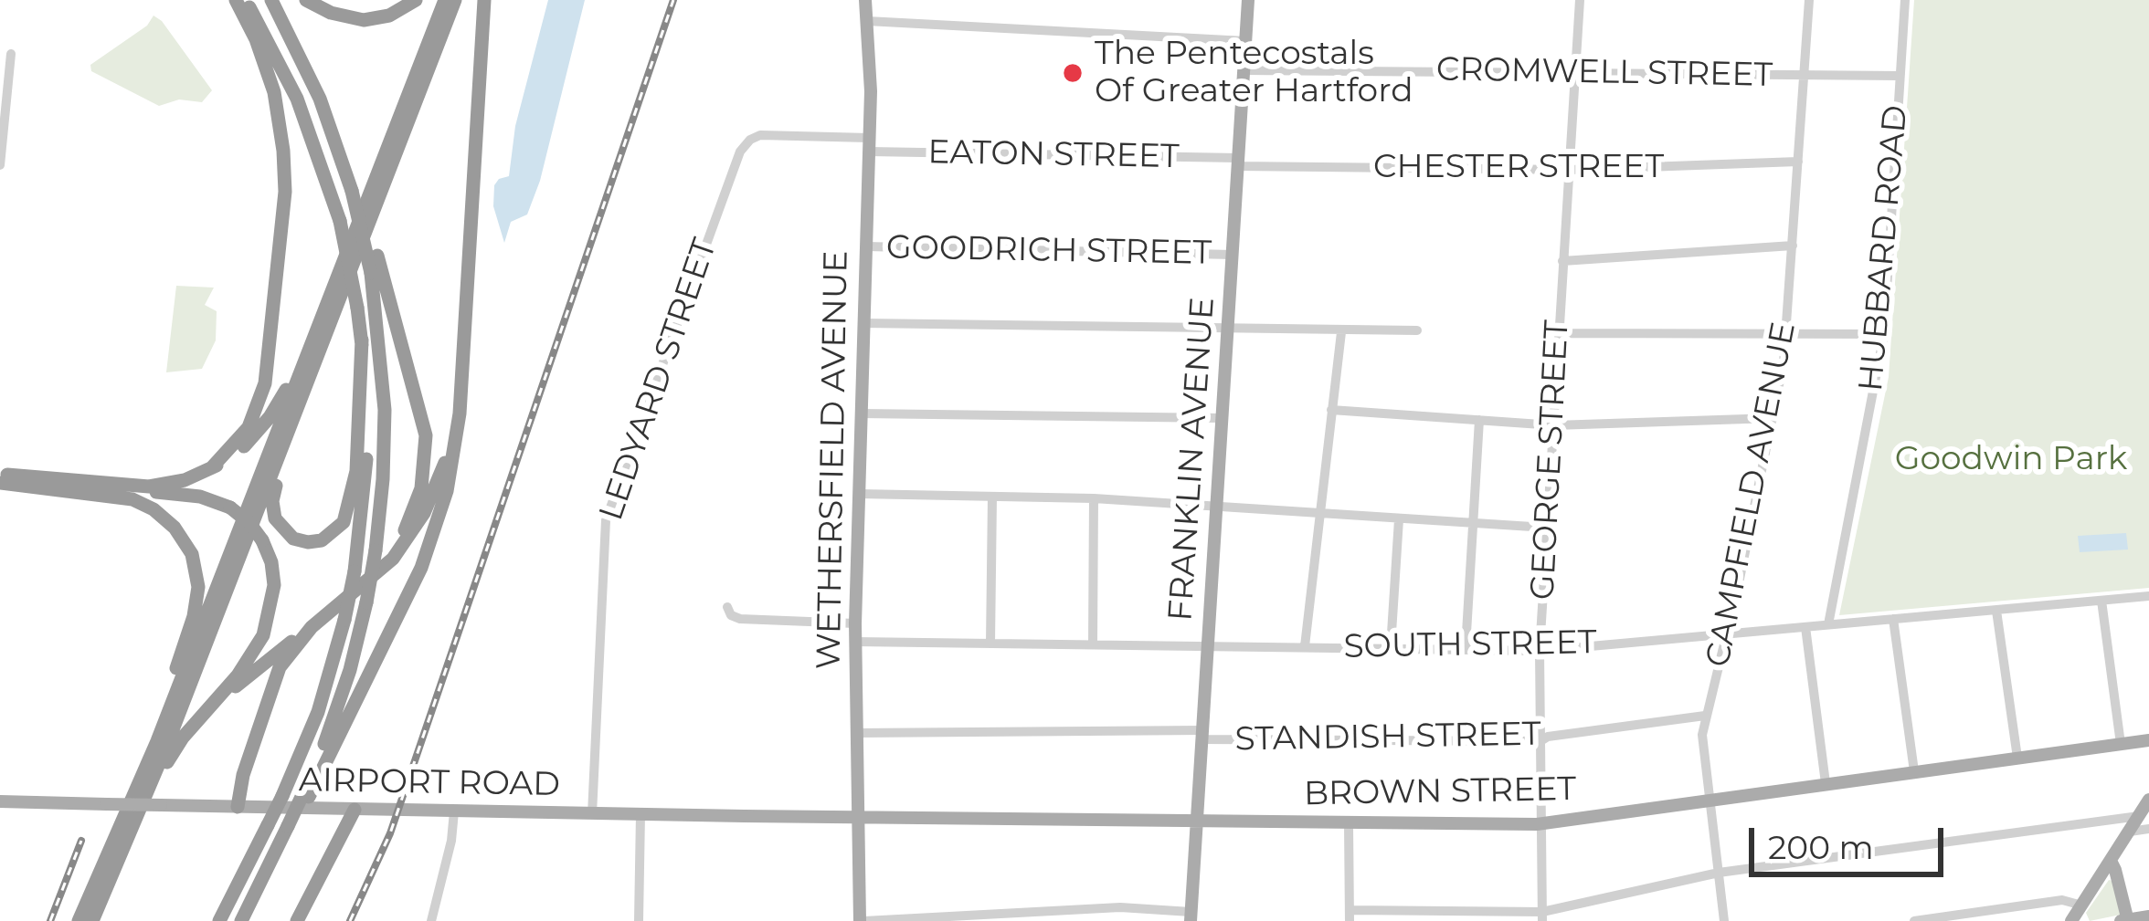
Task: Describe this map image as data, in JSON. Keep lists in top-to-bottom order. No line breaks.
{"streets":{"main road":["FRANKLIN AVENUE","WETHERSFIELD AVENUE","AIRPORT ROAD","BROWN STREET"],"street":["CROMWELL STREET","EATON STREET","CHESTER STREET","HUBBARD ROAD","GOODRICH STREET","LEDYARD STREET","GEORGE STREET","CAMPFIELD AVENUE","SOUTH STREET","STANDISH STREET"]},"crossings":[["CROMWELL STREET","HUBBARD ROAD"],["CROMWELL STREET","FRANKLIN AVENUE"],["CROMWELL STREET","GEORGE STREET"],["CROMWELL STREET","CAMPFIELD AVENUE"],["EATON STREET","CHESTER STREET"],["EATON STREET","LEDYARD STREET"],["EATON STREET","FRANKLIN AVENUE"],["EATON STREET","WETHERSFIELD AVENUE"],["CHESTER STREET","FRANKLIN AVENUE"],["CHESTER STREET","GEORGE STREET"],["CHESTER STREET","CAMPFIELD AVENUE"],["HUBBARD ROAD","SOUTH STREET"],["GOODRICH STREET","FRANKLIN AVENUE"],["GOODRICH STREET","WETHERSFIELD AVENUE"],["LEDYARD STREET","WETHERSFIELD AVENUE"],["LEDYARD STREET","AIRPORT ROAD"],["FRANKLIN AVENUE","SOUTH STREET"],["FRANKLIN AVENUE","STANDISH STREET"],["FRANKLIN AVENUE","BROWN STREET"],["WETHERSFIELD AVENUE","SOUTH STREET"],["WETHERSFIELD AVENUE","STANDISH STREET"],["WETHERSFIELD AVENUE","AIRPORT ROAD"],["WETHERSFIELD AVENUE","BROWN STREET"],["GEORGE STREET","SOUTH STREET"],["GEORGE STREET","STANDISH STREET"],["GEORGE STREET","BROWN STREET"],["CAMPFIELD AVENUE","SOUTH STREET"],["CAMPFIELD AVENUE","STANDISH STREET"],["CAMPFIELD AVENUE","BROWN STREET"],["AIRPORT ROAD","BROWN STREET"]],"parks":["Goodwin Park"],"places":["The Pentecostals Of Greater Hartford"],"scale_bar":"200 m"}
